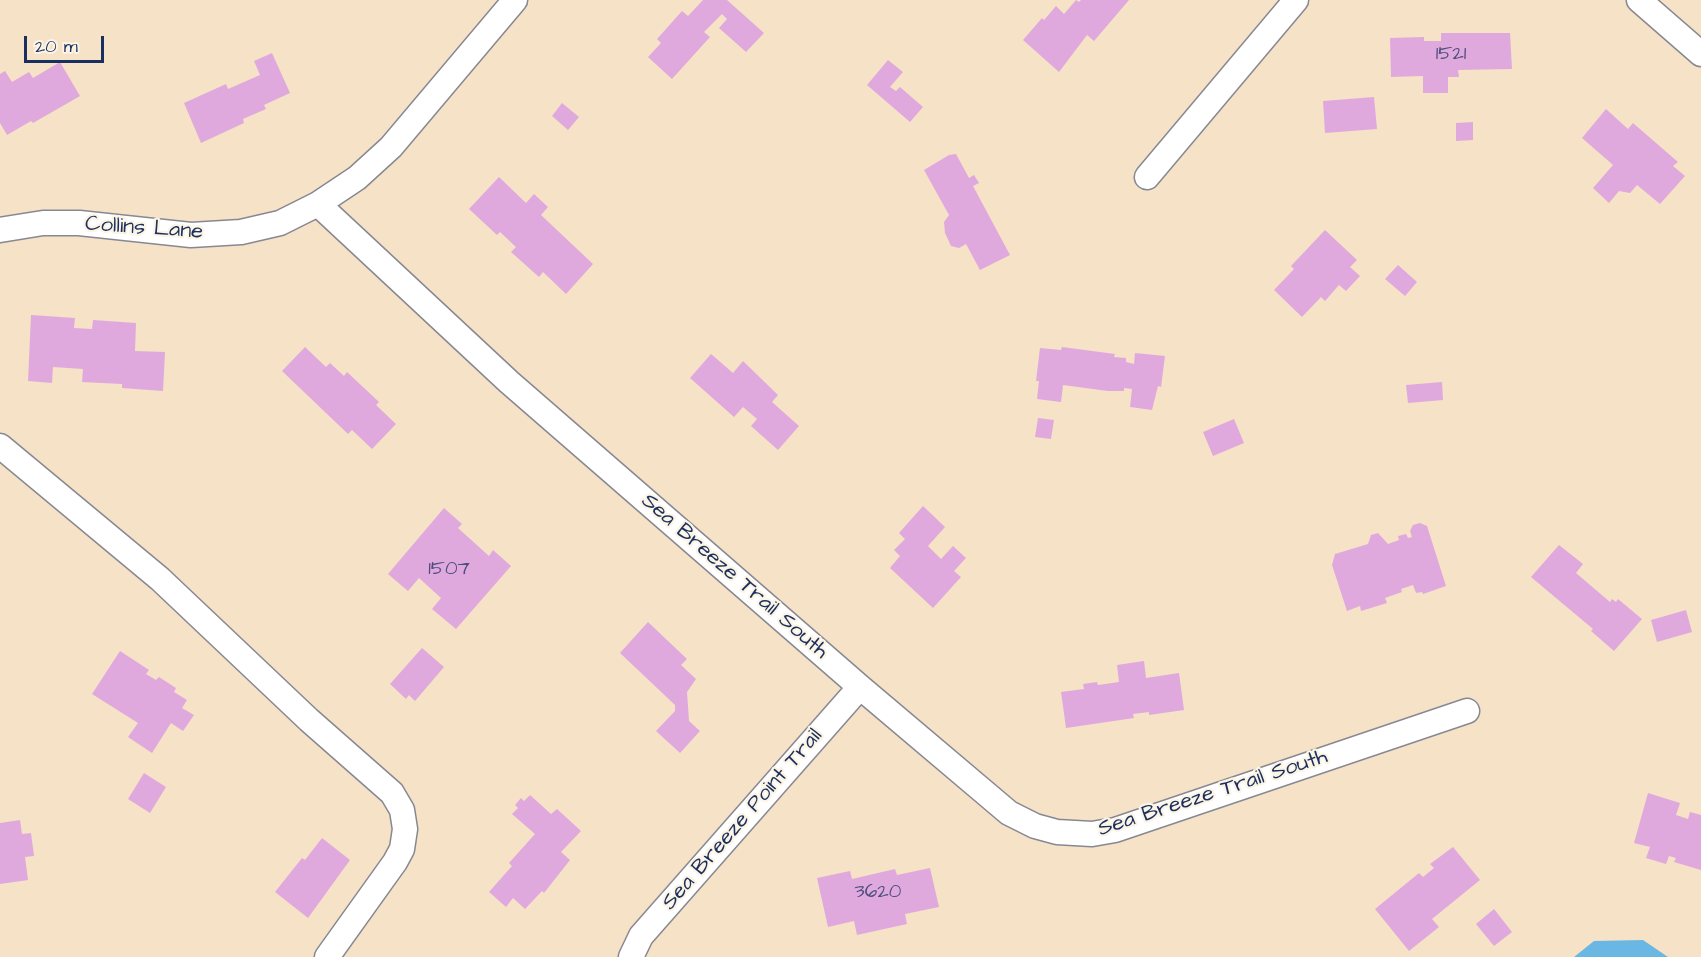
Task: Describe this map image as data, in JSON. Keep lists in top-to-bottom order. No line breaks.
{"streets":{"street":["Collins Lane","Sea Breeze Trail South","Sea Breeze Point Trail"]},"crossings":[["Collins Lane","Sea Breeze Trail South"],["Sea Breeze Trail South","Sea Breeze Point Trail"]],"house_numbers":["1521","1507","3620"],"scale_bar":"20 m"}
